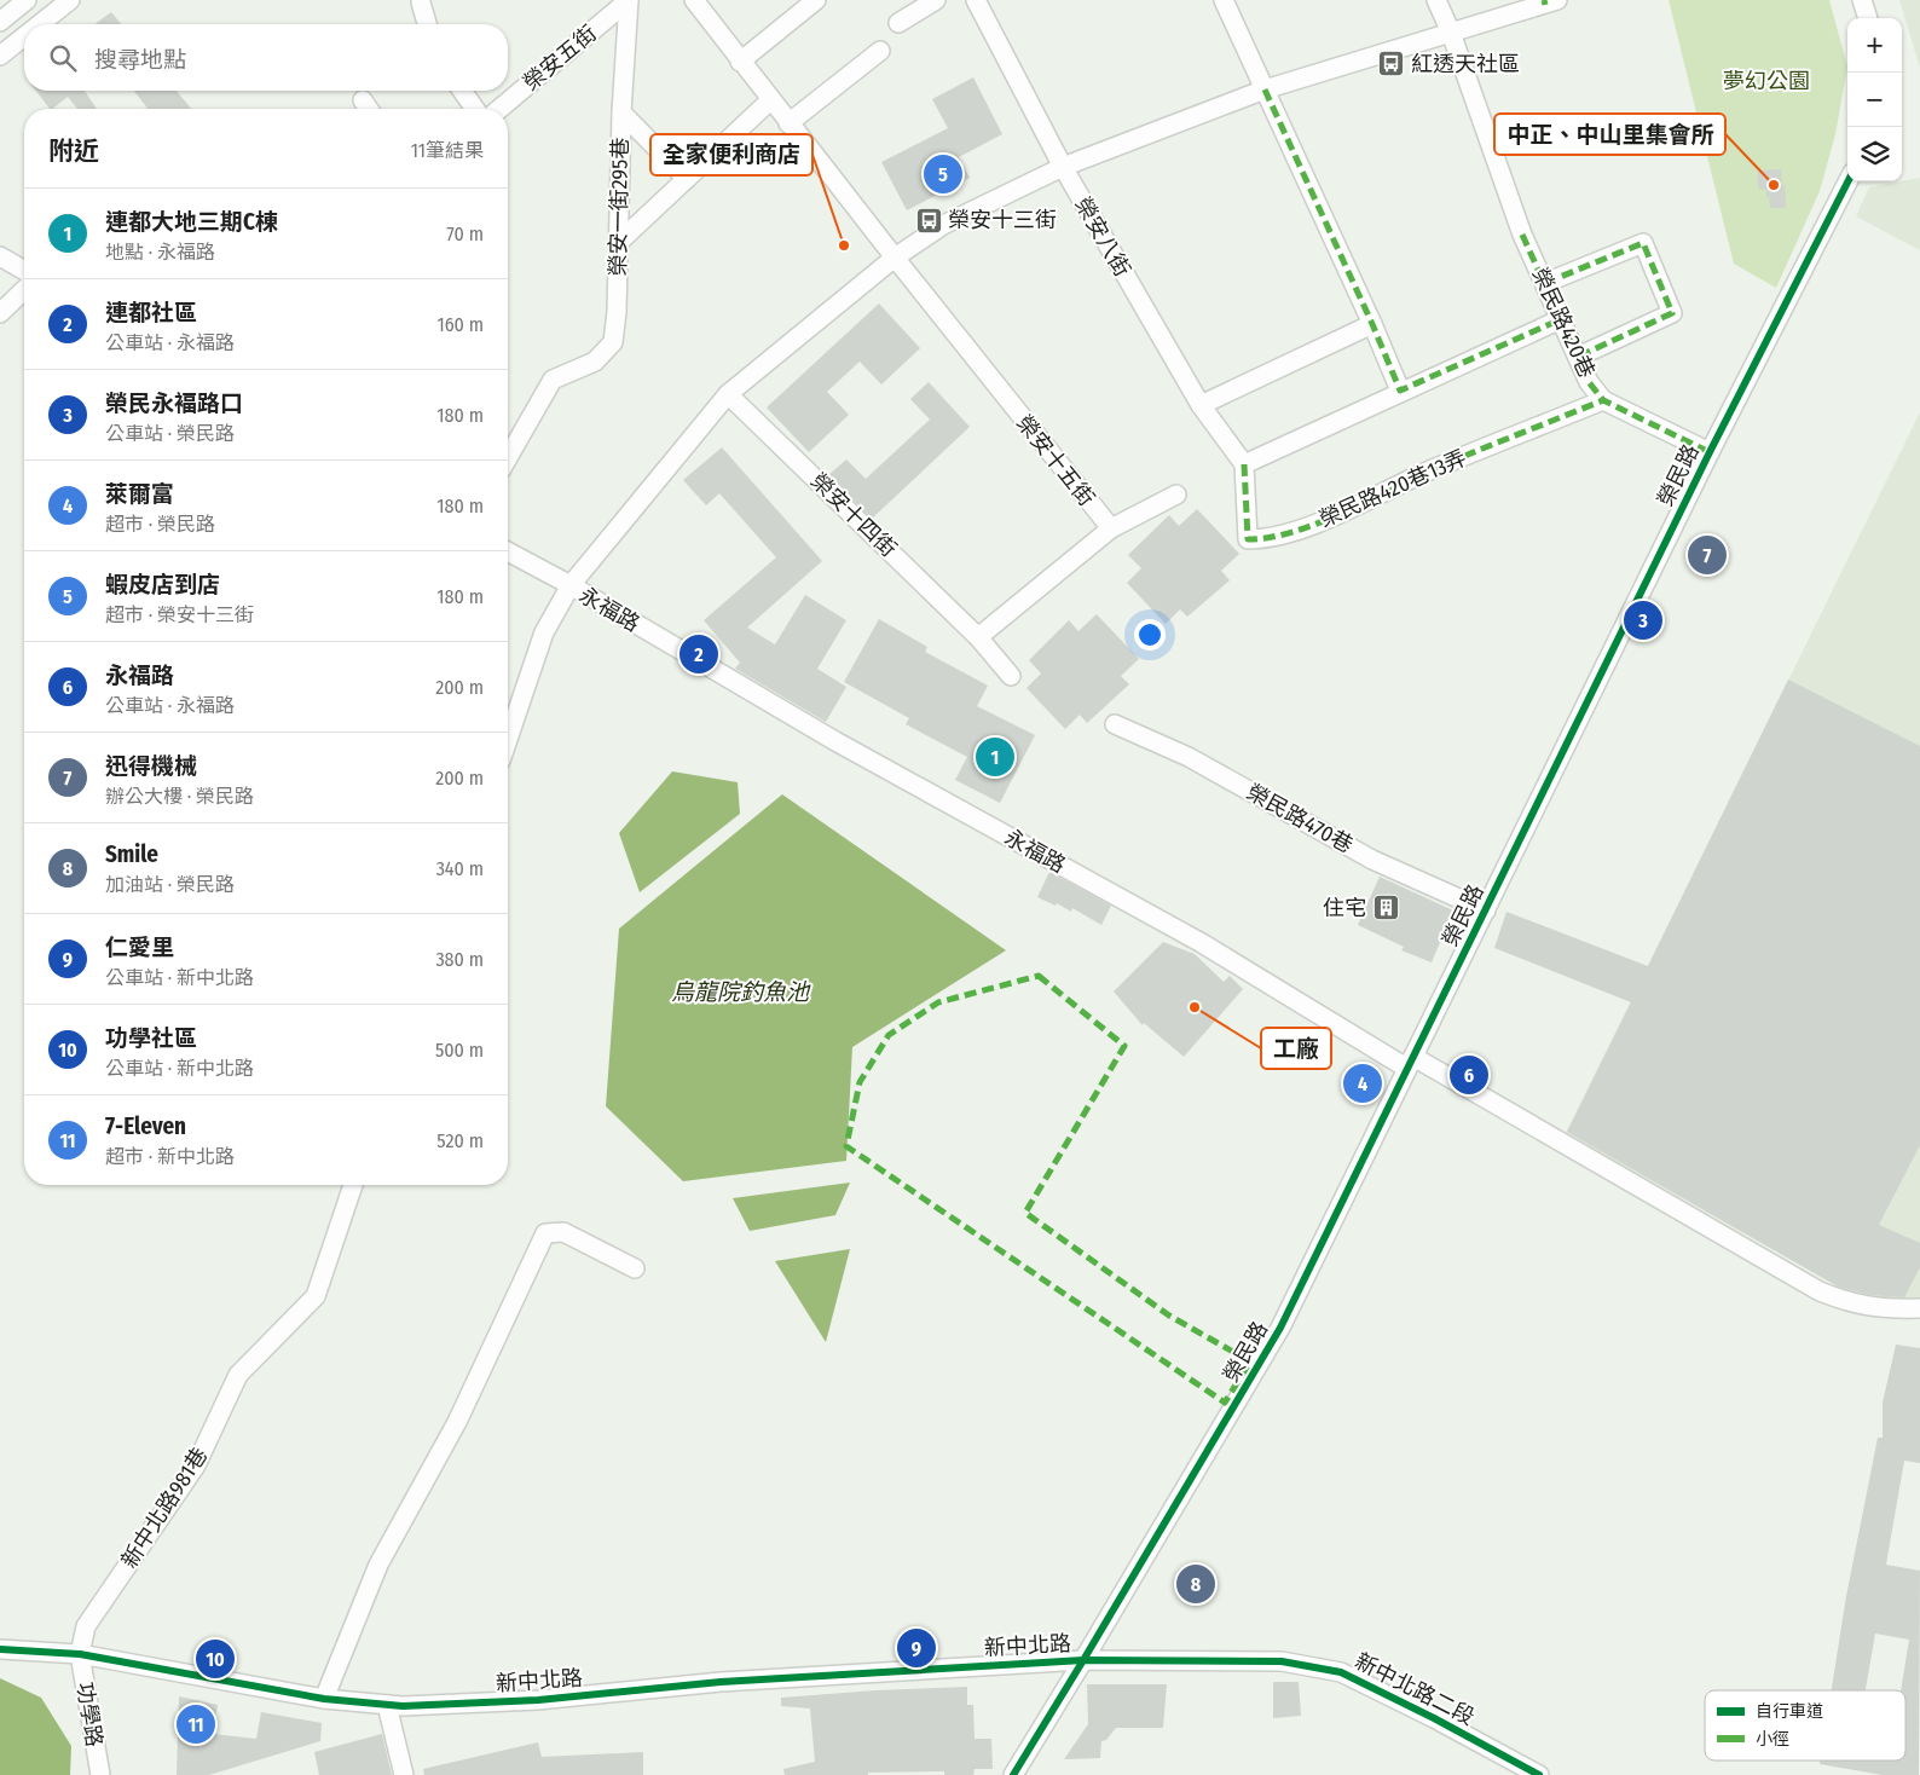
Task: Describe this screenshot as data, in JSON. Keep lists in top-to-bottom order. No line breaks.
{"streets":{"street":["榮安五街","榮安一街295巷","榮安八街","榮民路420巷","榮安十五街","榮民路","榮民路420巷13弄","榮安十四街","永福路","榮民路470巷","新中北路981巷","新中北路","新中北路二段","功學路"]},"crossings":[["榮安五街","榮安一街295巷"],["榮安八街","榮民路420巷13弄"],["榮民路420巷","榮民路"],["榮民路420巷","榮民路420巷13弄"],["榮民路","永福路"],["榮民路","榮民路470巷"],["榮民路","新中北路"],["榮民路","新中北路二段"],["新中北路981巷","新中北路"],["新中北路981巷","功學路"],["新中北路","新中北路二段"],["新中北路","功學路"]],"water":["烏龍院釣魚池"],"parks":["夢幻公園"],"places":{"bus stop":["紅透天社區","榮安十三街"],"other":["中正、中山里集會所","全家便利商店","工廠"],"building":["住宅"]},"legend":["自行車道","小徑"],"page":{"map_buttons":["+","−"],"search":"搜尋地點","heading":["附近","11筆結果"],"pins":["5","7","3","2","1","6","4","8","9","10","11"],"list":[{"mark":"1","name":"連都大地三期C棟","note":"地點 · 永福路","value":"70 m"},{"mark":"2","name":"連都社區","note":"公車站 · 永福路","value":"160 m"},{"mark":"3","name":"榮民永褔路口","note":"公車站 · 榮民路","value":"180 m"},{"mark":"4","name":"萊爾富","note":"超市 · 榮民路","value":"180 m"},{"mark":"5","name":"蝦皮店到店","note":"超市 · 榮安十三街","value":"180 m"},{"mark":"6","name":"永福路","note":"公車站 · 永福路","value":"200 m"},{"mark":"7","name":"迅得機械","note":"辦公大樓 · 榮民路","value":"200 m"},{"mark":"8","name":"Smile","note":"加油站 · 榮民路","value":"340 m"},{"mark":"9","name":"仁愛里","note":"公車站 · 新中北路","value":"380 m"},{"mark":"10","name":"功學社區","note":"公車站 · 新中北路","value":"500 m"},{"mark":"11","name":"7-Eleven","note":"超市 · 新中北路","value":"520 m"}]}}
